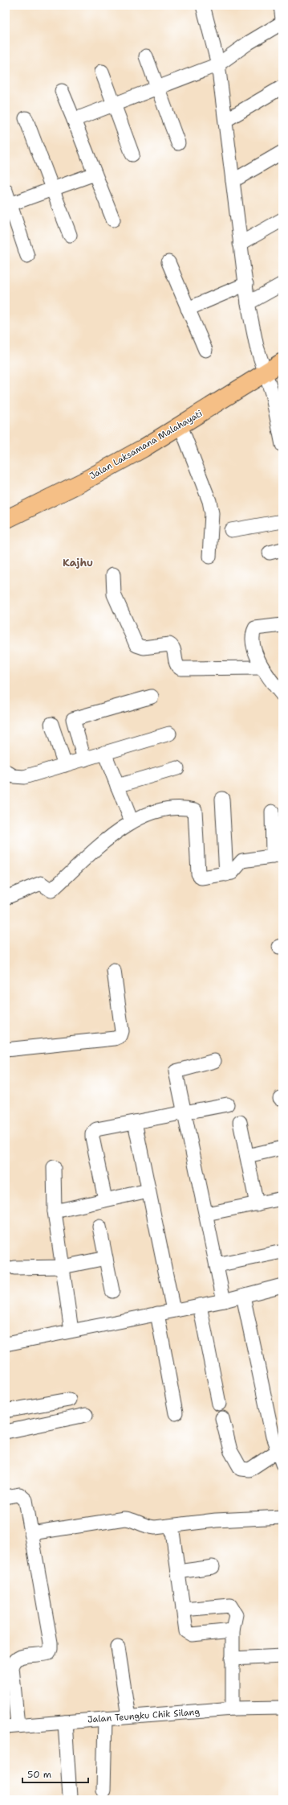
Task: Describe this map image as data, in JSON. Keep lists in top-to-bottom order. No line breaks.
{"streets":{"highway":["Jalan Laksamana Malahayati"],"street":["Jalan Teungku Chik Silang"]},"districts":["Kajhu"],"scale_bar":"50 m"}
